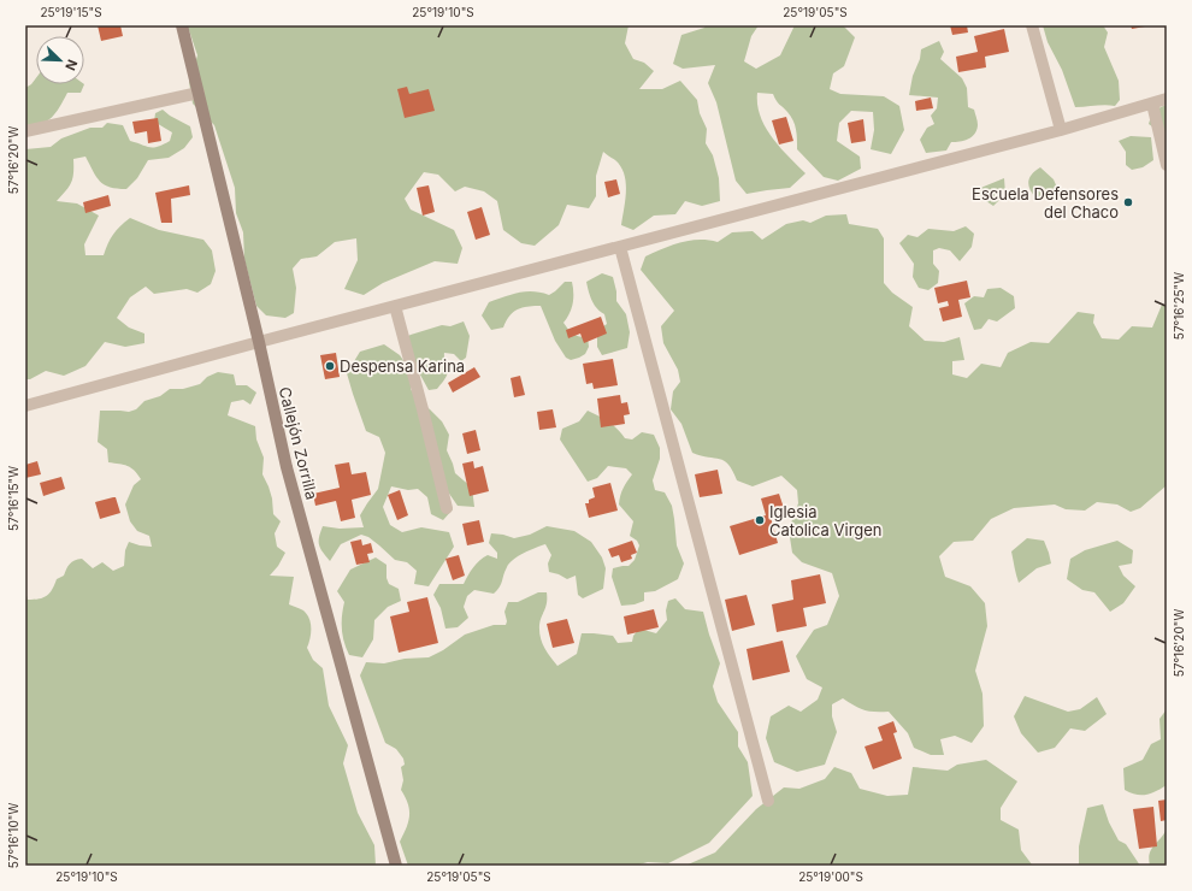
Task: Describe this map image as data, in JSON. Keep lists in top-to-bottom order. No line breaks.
{"streets":{"street":["Callejón Zorrilla"]},"places":["Escuela Defensores del Chaco","Despensa Karina","Iglesia Catolica Virgen"],"north":"bottom right","coordinates":["25°19'15\"S","25°19'10\"S","25°19'05\"S","57°16'20\"W","57°16'25\"W","57°16'15\"W","57°16'10\"W","25°19'00\"S"]}
